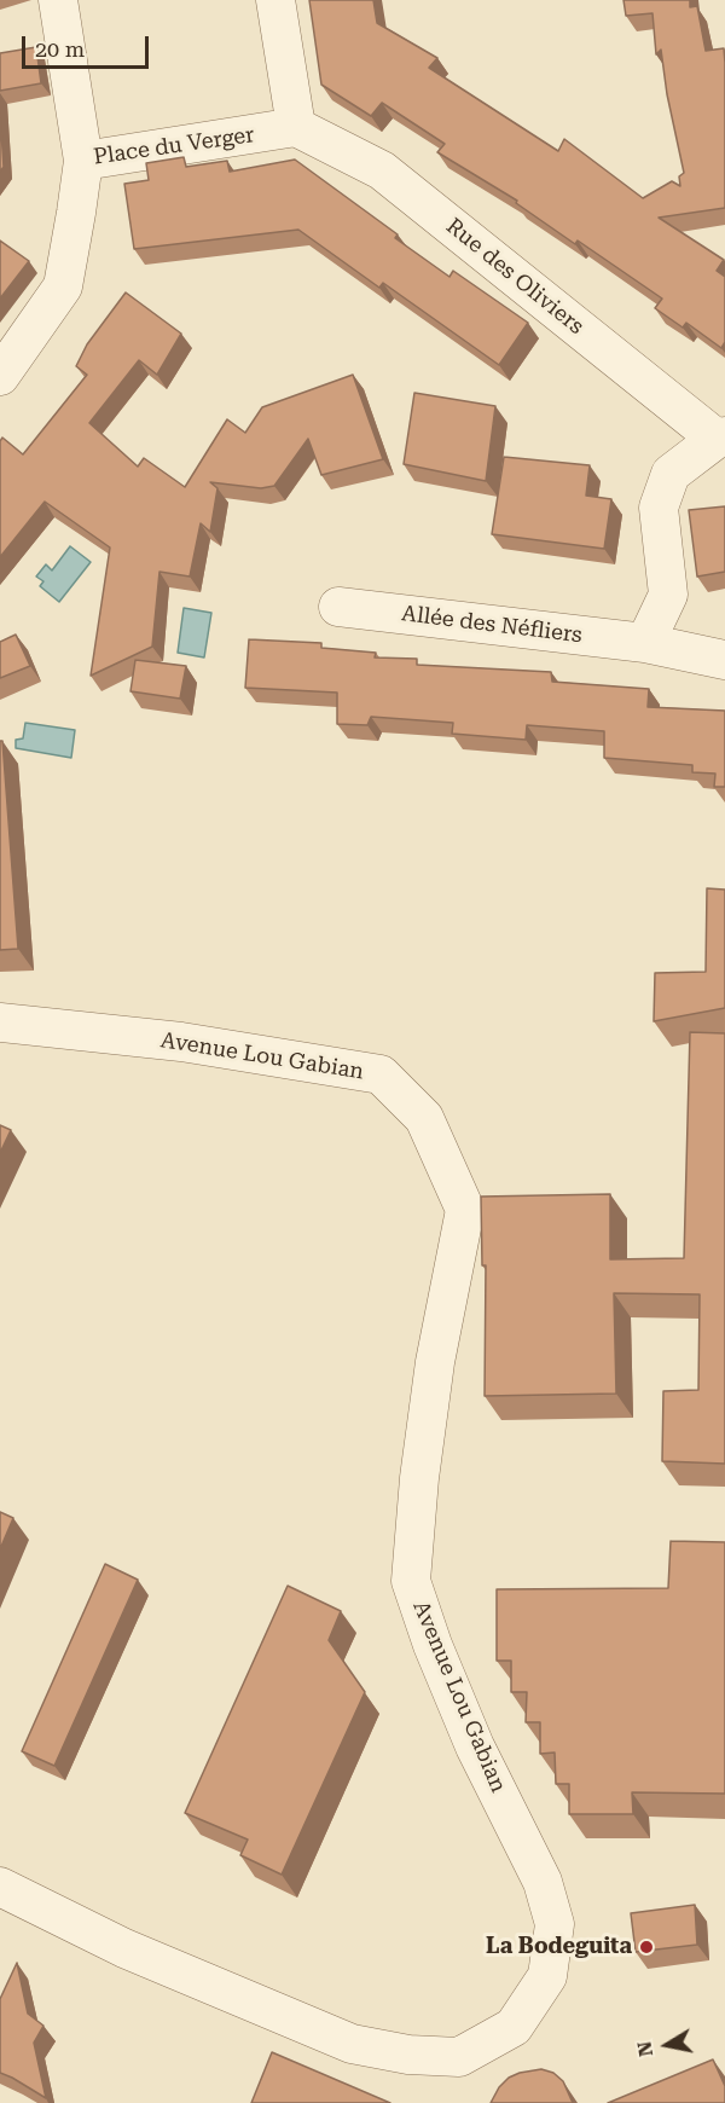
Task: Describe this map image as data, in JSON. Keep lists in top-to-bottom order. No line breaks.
{"streets":{"street":["Place du Verger","Rue des Oliviers","Allée des Néfliers","Avenue Lou Gabian"]},"crossings":[["Place du Verger","Rue des Oliviers"]],"places":["La Bodeguita"],"scale_bar":"20 m","north":"left"}
